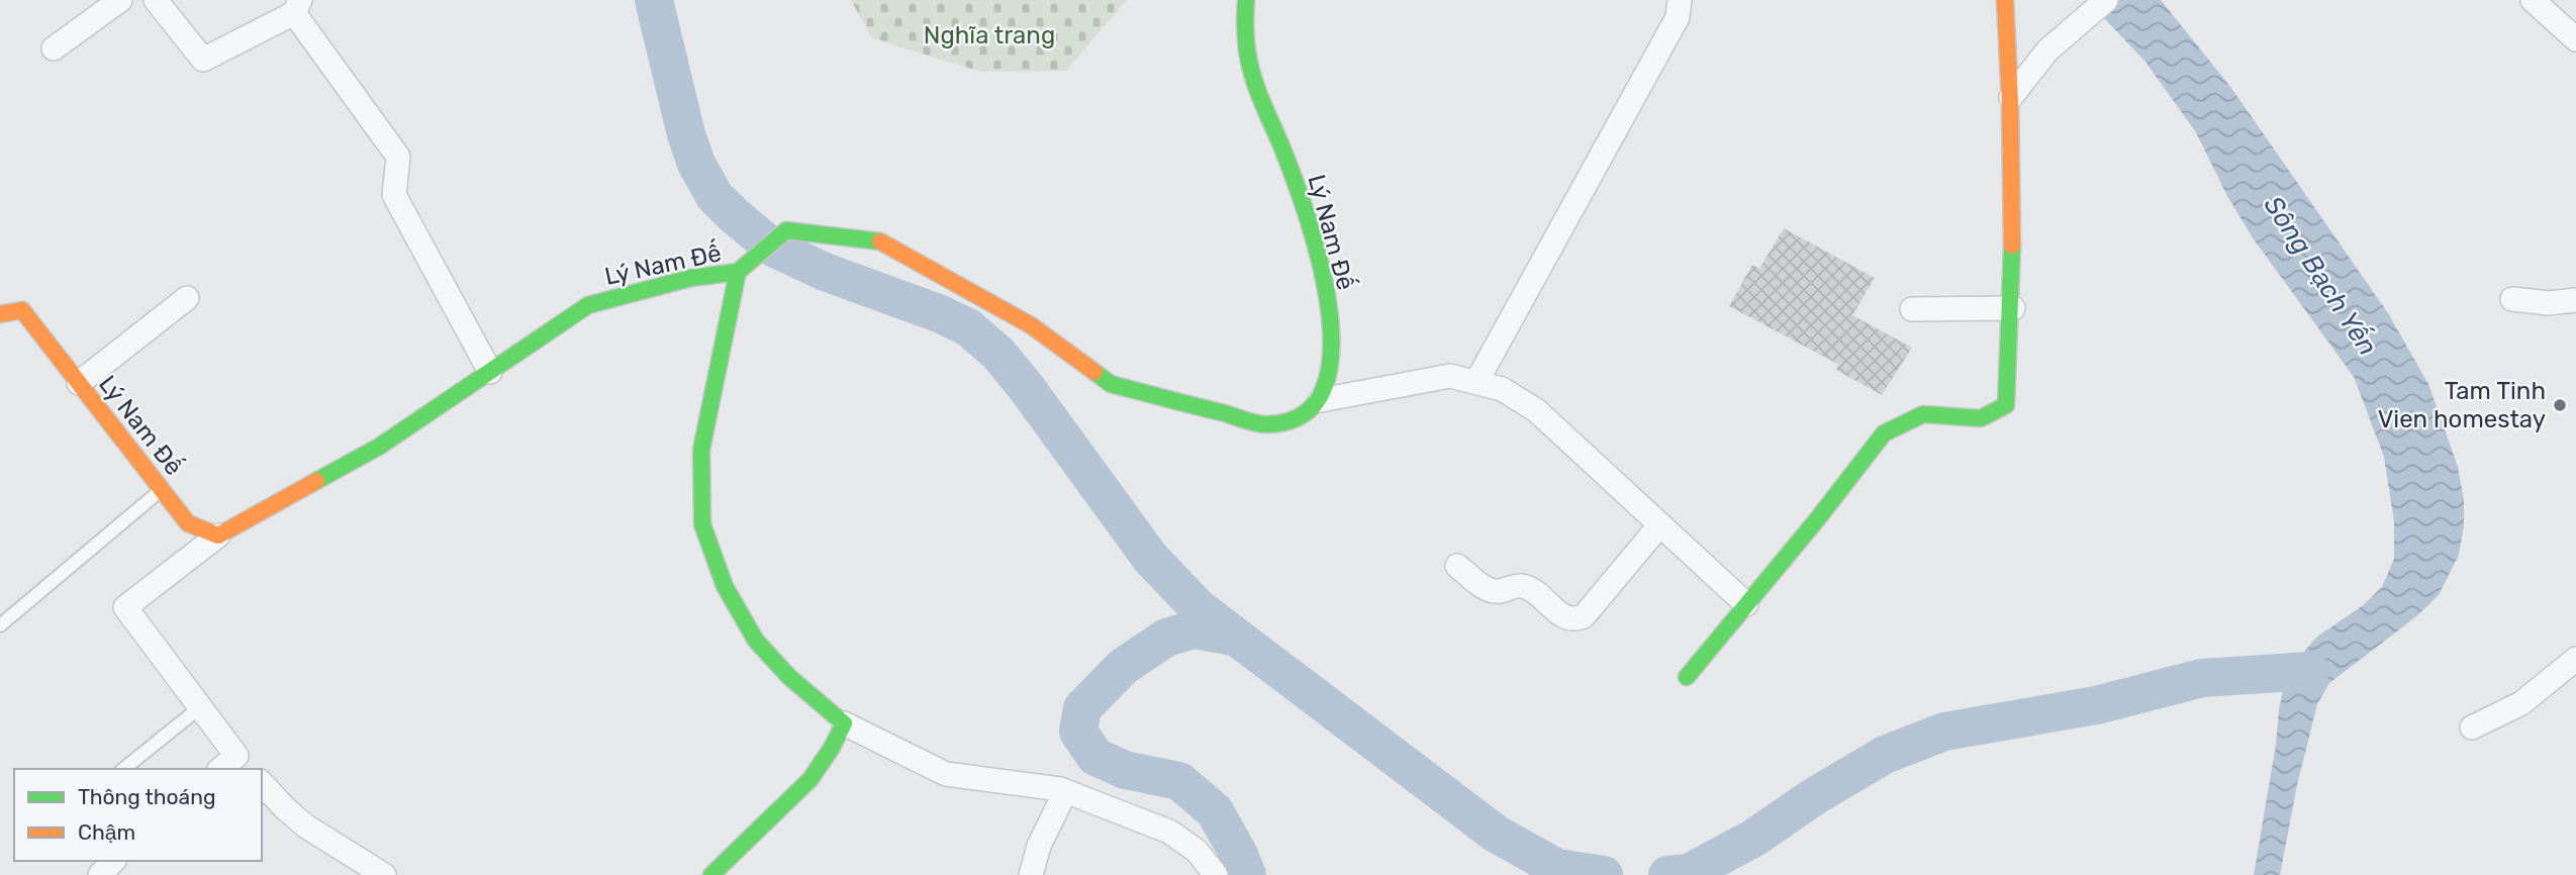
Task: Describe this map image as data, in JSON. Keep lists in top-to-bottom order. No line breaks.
{"streets":{"street":["Lý Nam Đế"]},"water":["Sông Bạch Yến"],"parks":["Nghĩa trang"],"places":["Tam Tinh Vien homestay"],"legend":["Thông thoáng","Chậm"]}
